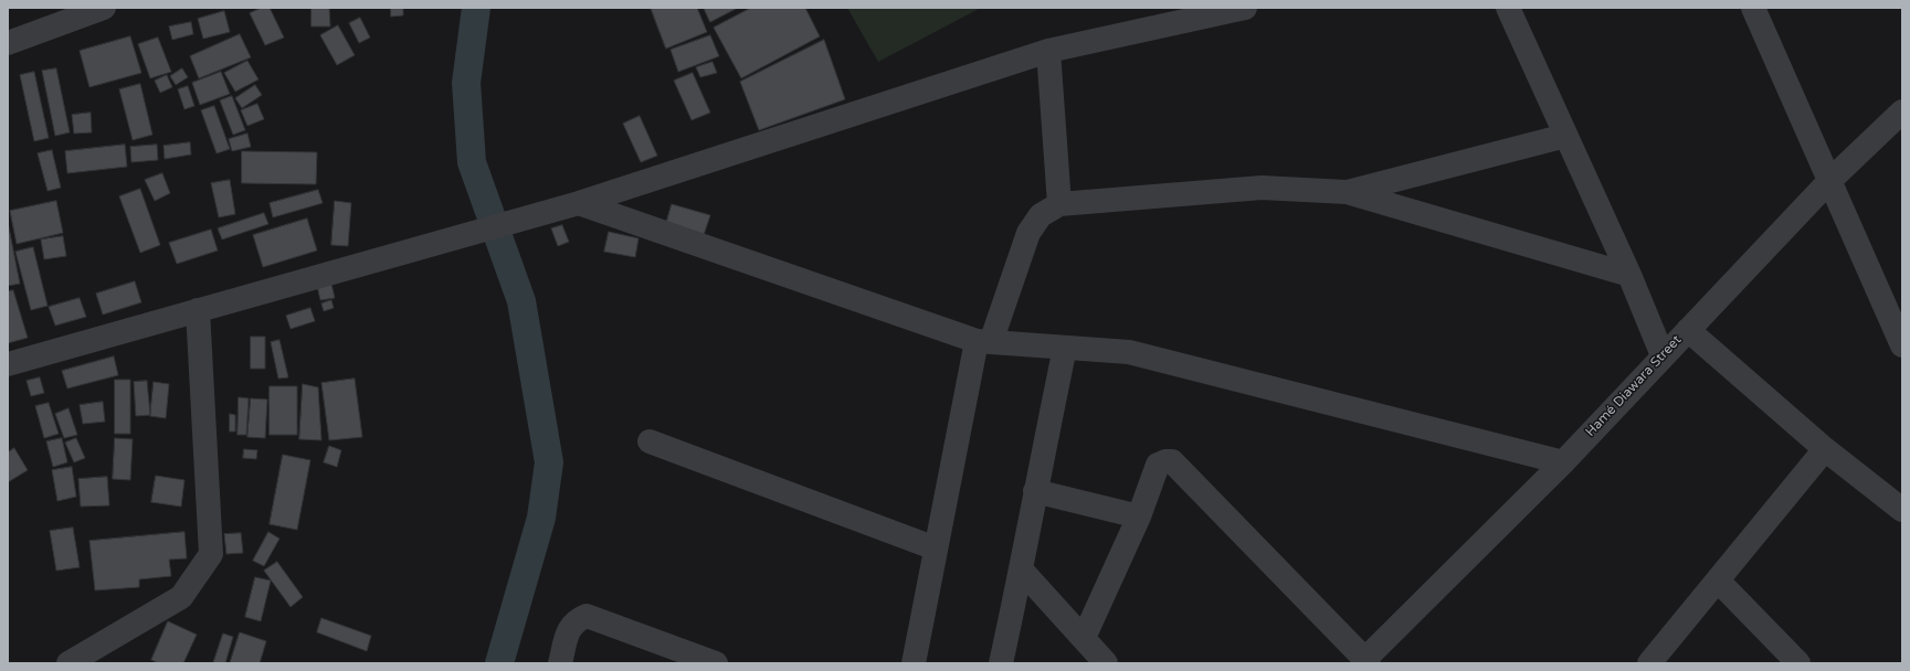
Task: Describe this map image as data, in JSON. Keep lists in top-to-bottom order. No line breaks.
{"streets":{"street":["Hamé Diawara Street"]}}
